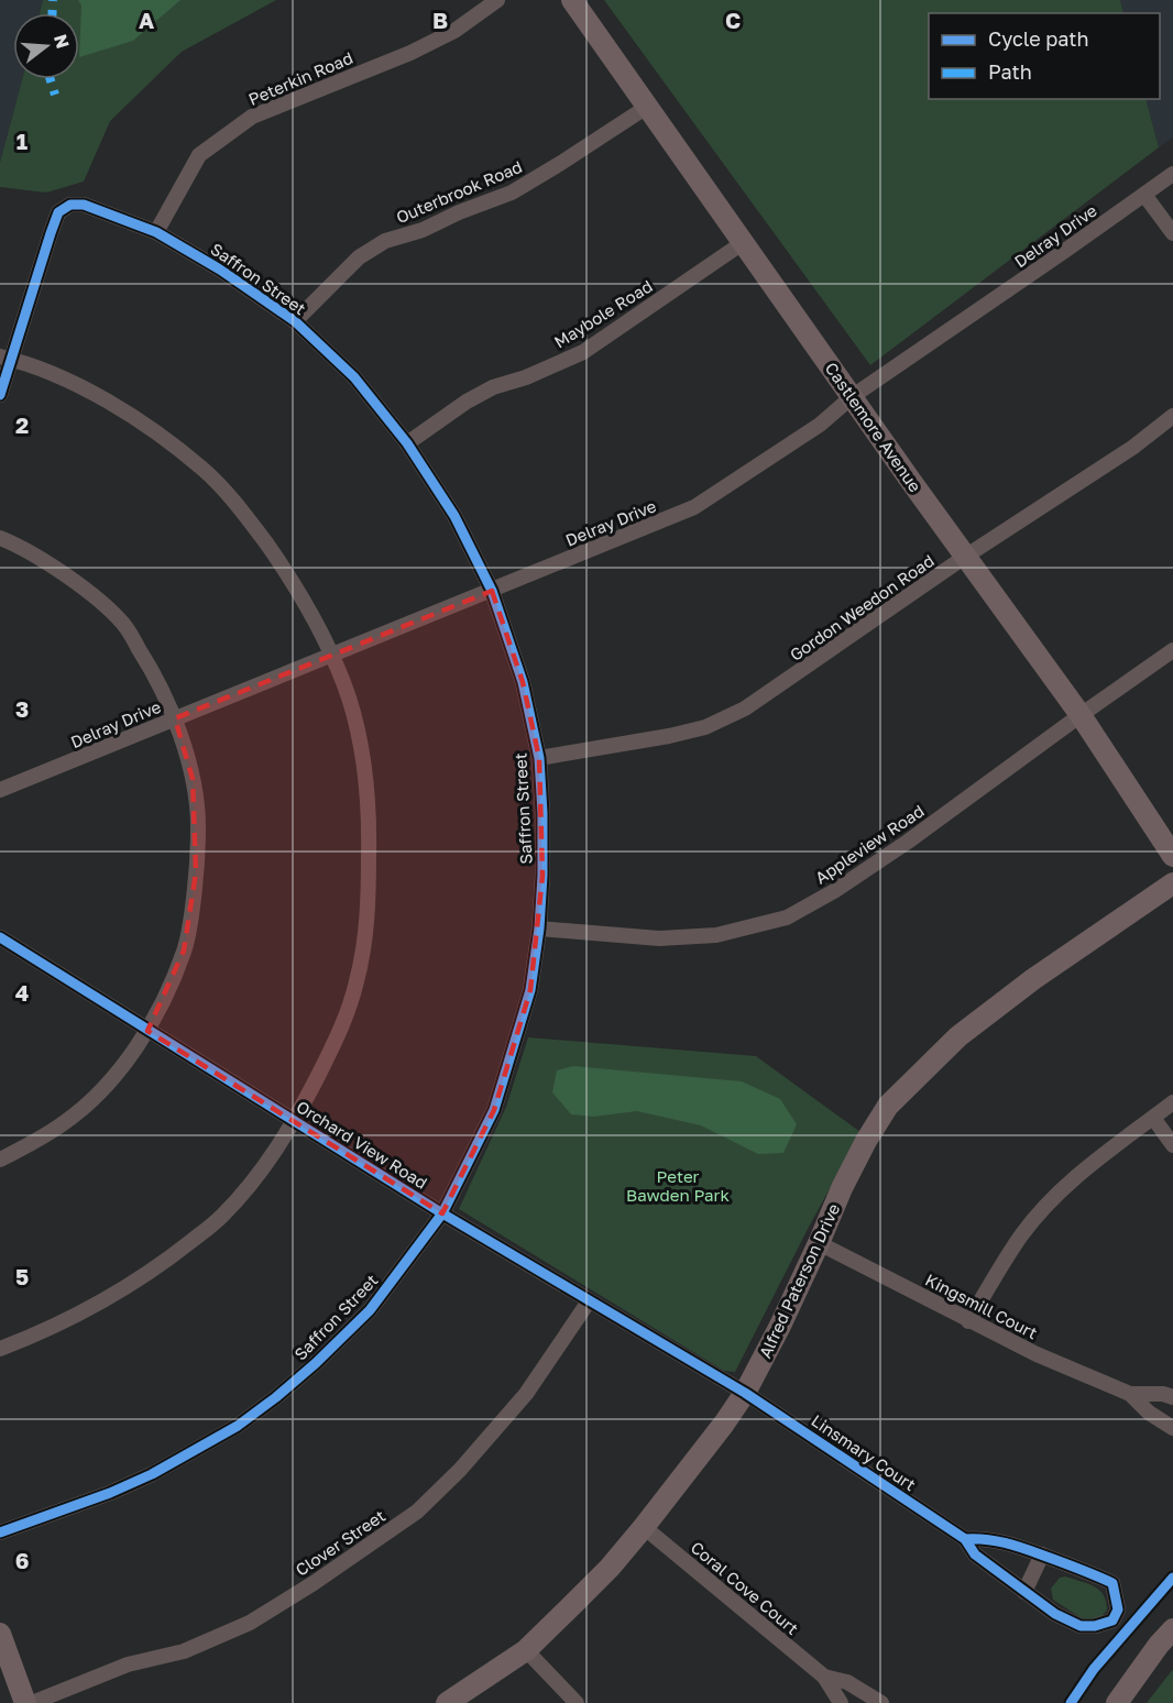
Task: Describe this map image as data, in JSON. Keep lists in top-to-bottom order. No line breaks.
{"streets":{"street":["Peterkin Road","Outerbrook Road","Delray Drive","Saffron Street","Maybole Road","Castlemore Avenue","Gordon Weedon Road","Appleview Road","Orchard View Road","Alfred Paterson Drive","Kingsmill Court","Linsmary Court","Clover Street","Coral Cove Court"]},"crossings":[["Peterkin Road","Saffron Street"],["Outerbrook Road","Saffron Street"],["Outerbrook Road","Castlemore Avenue"],["Delray Drive","Saffron Street"],["Delray Drive","Castlemore Avenue"],["Saffron Street","Maybole Road"],["Saffron Street","Gordon Weedon Road"],["Saffron Street","Appleview Road"],["Saffron Street","Orchard View Road"],["Maybole Road","Castlemore Avenue"],["Castlemore Avenue","Gordon Weedon Road"],["Castlemore Avenue","Appleview Road"],["Orchard View Road","Alfred Paterson Drive"],["Orchard View Road","Linsmary Court"],["Orchard View Road","Clover Street"],["Alfred Paterson Drive","Kingsmill Court"],["Alfred Paterson Drive","Linsmary Court"],["Alfred Paterson Drive","Coral Cove Court"]],"parks":["Peter Bawden Park"],"legend":["Cycle path","Path"],"north":"right","grid":{"columns":["A","B","C"],"rows":["1","2","3","4","5","6"]}}
